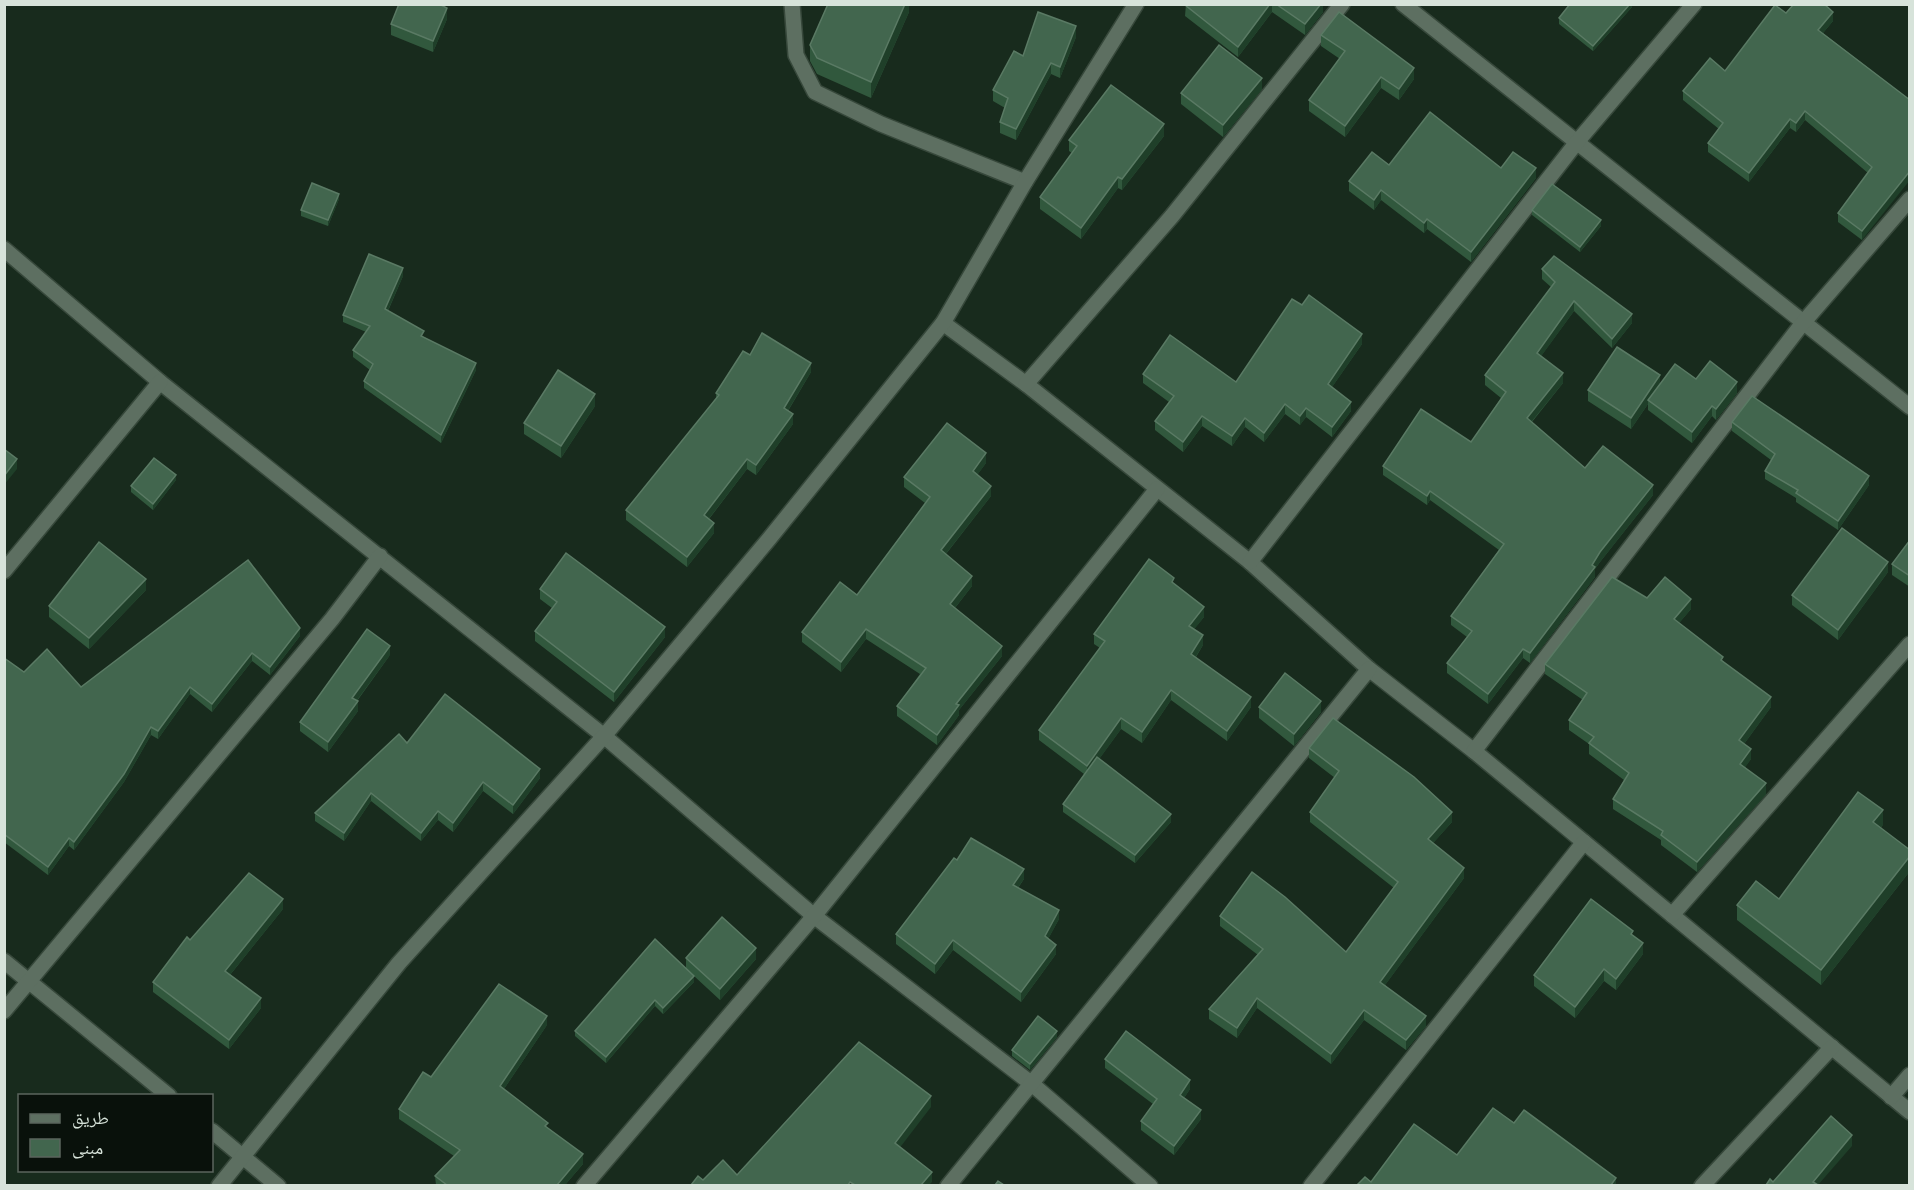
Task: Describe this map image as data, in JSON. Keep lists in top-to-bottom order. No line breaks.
{"legend":["طريق","مبنى"]}
